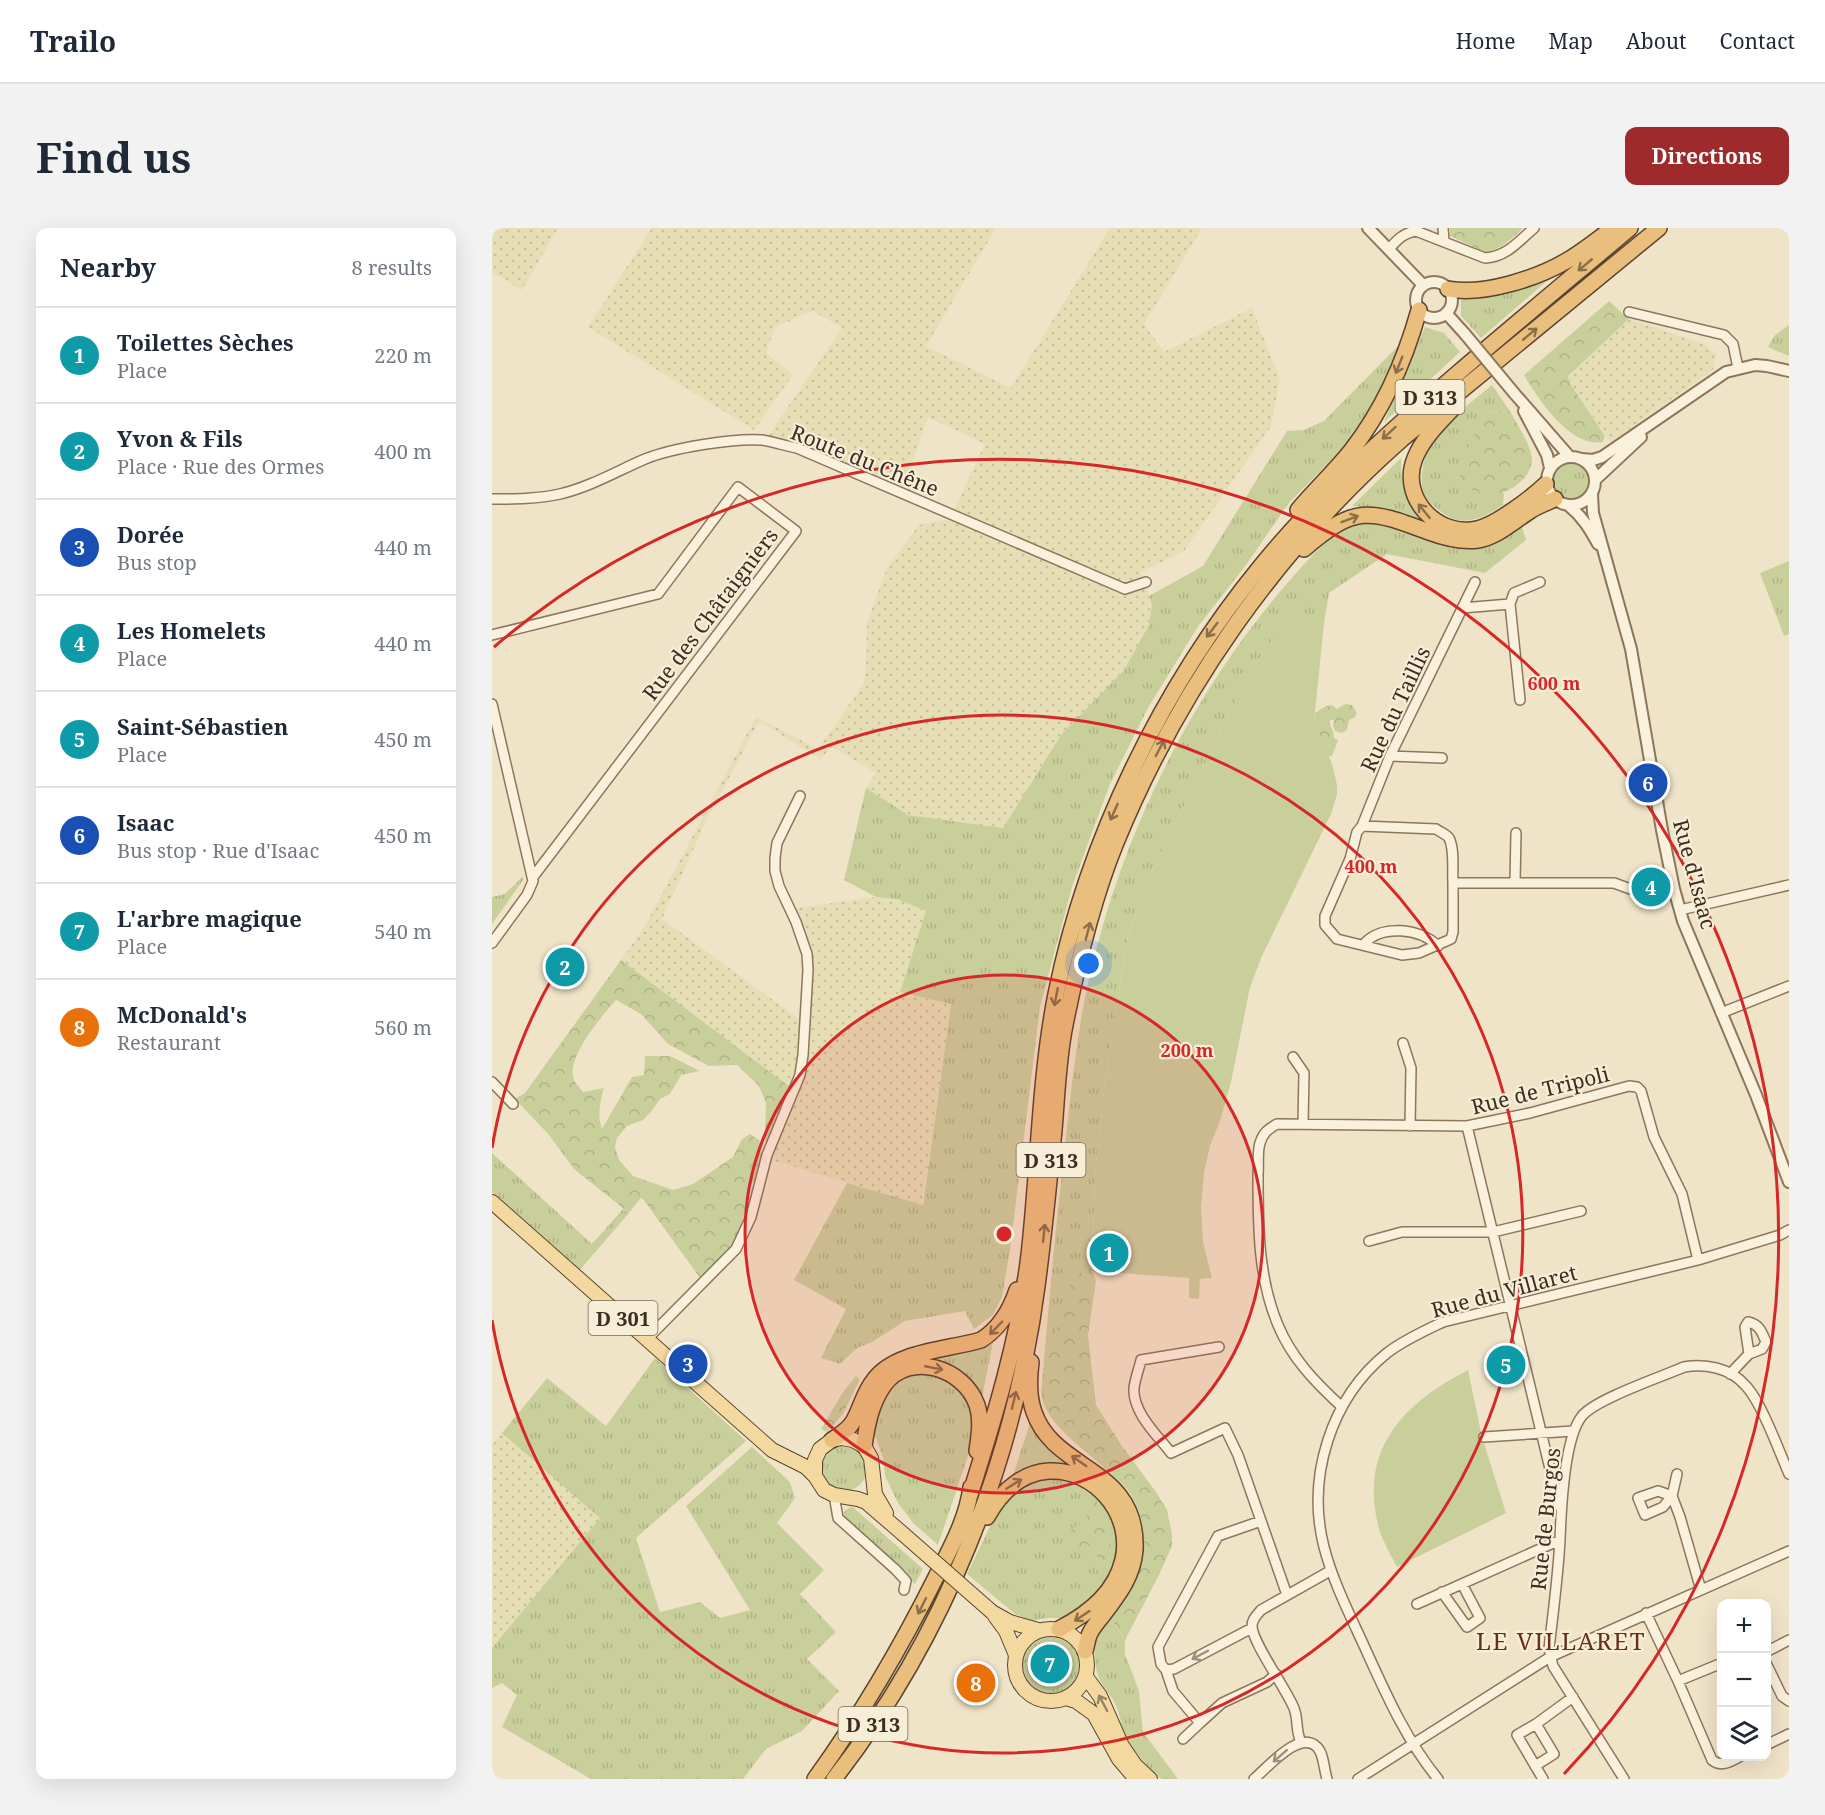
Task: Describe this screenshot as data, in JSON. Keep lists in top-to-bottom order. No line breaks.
{"streets":{"highway":["D 313"],"main road":["D 301"],"street":["Route du Chêne","Rue des Châtaigniers","Rue du Taillis","Rue d'Isaac","Rue de Tripoli","Rue du Villaret","Rue de Burgos"]},"crossings":[["D 313","Rue d'Isaac"],["Rue de Tripoli","Rue du Villaret"]],"districts":["LE VILLARET"],"page":{"header":"Trailo","nav":["Home","Map","About","Contact"],"buttons":"Directions","title":"Find us","heading":["Nearby","8 results"],"list":[{"mark":"1","name":"Toilettes Sèches","note":"Place","value":"220 m"},{"mark":"2","name":"Yvon & Fils","note":"Place · Rue des Ormes","value":"400 m"},{"mark":"3","name":"Dorée","note":"Bus stop","value":"440 m"},{"mark":"4","name":"Les Homelets","note":"Place","value":"440 m"},{"mark":"5","name":"Saint-Sébastien","note":"Place","value":"450 m"},{"mark":"6","name":"Isaac","note":"Bus stop · Rue d'Isaac","value":"450 m"},{"mark":"7","name":"L'arbre magique","note":"Place","value":"540 m"},{"mark":"8","name":"McDonald's","note":"Restaurant","value":"560 m"}],"pins":["6","4","2","1","3","5","7","8"],"map_buttons":["+","−"]},"rings":["600 m","400 m","200 m"]}
